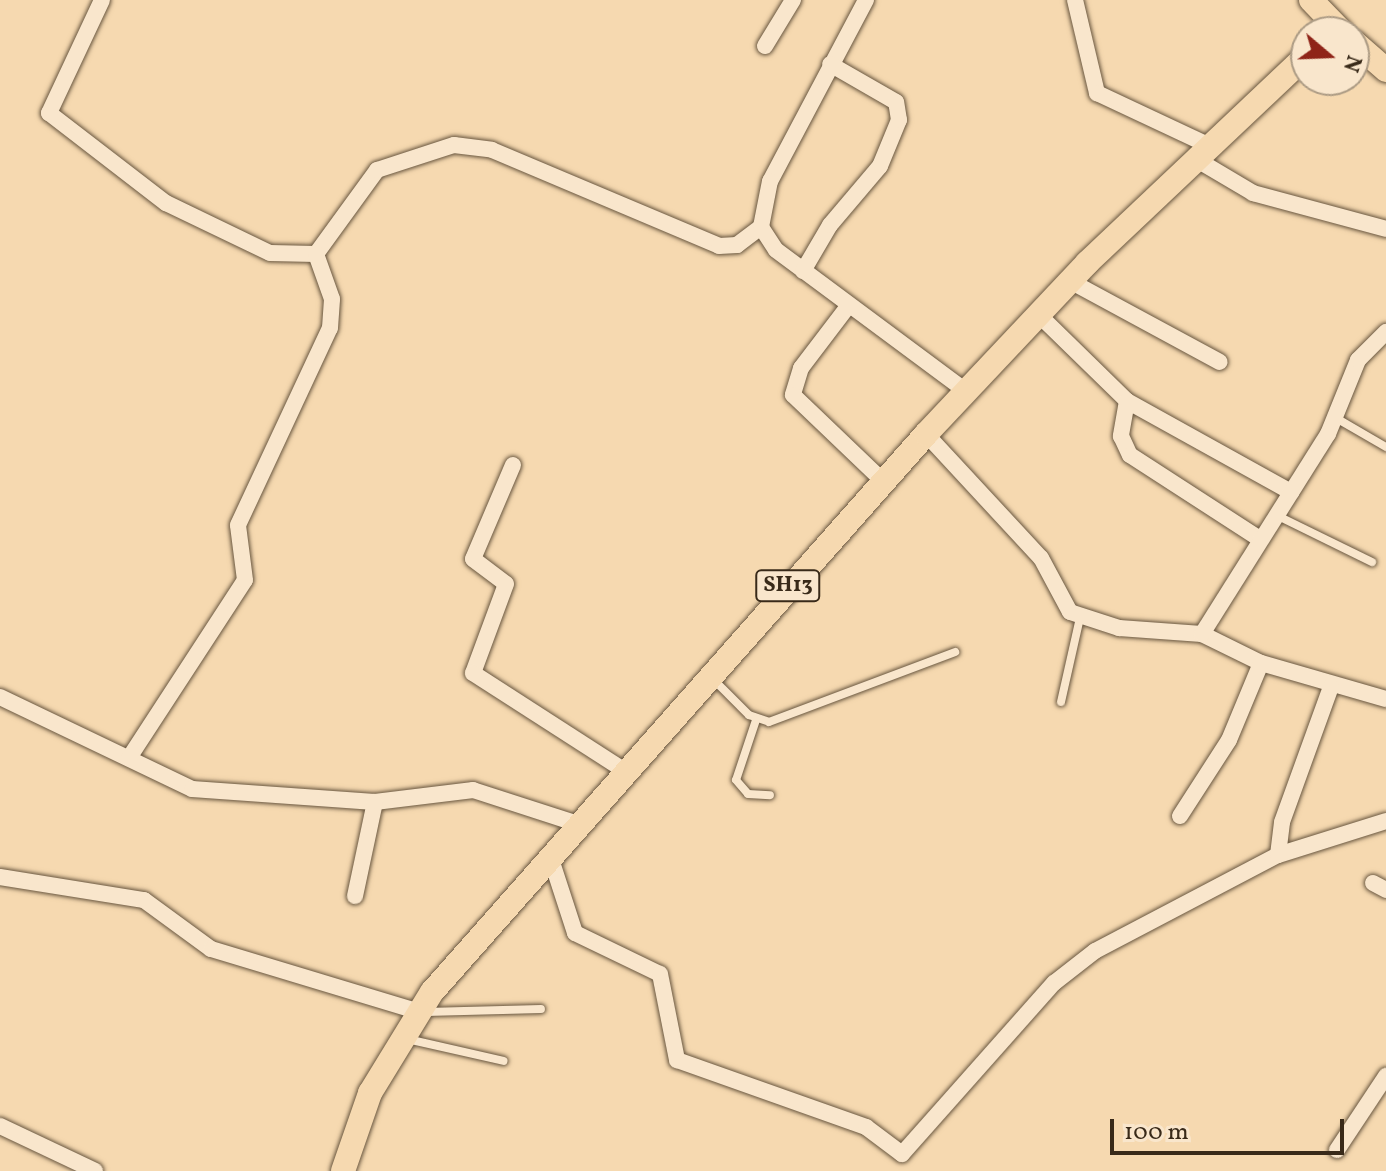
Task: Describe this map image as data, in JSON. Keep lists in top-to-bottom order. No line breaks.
{"streets":{"main road":["SH13"]},"scale_bar":"100 m","north":"right"}
